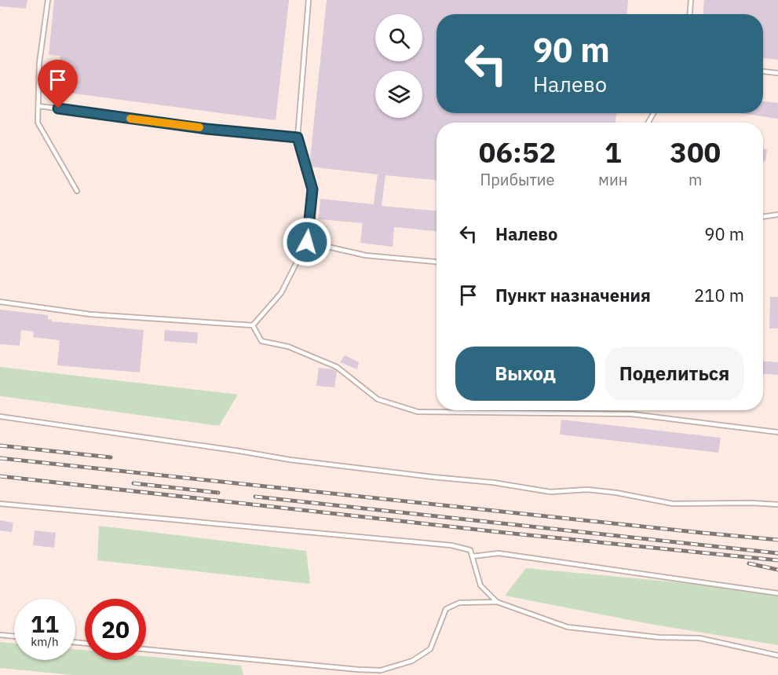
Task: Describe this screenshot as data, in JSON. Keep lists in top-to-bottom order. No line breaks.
{"page":{"turn":["90 m","Налево"],"eta":["06:52","Прибытие","1","мин","300","m"],"list":[{"name":"Налево","value":"90 m"},{"name":"Пункт назначения","value":"210 m"}],"buttons":["Выход","Поделиться"],"speed":"11 km/h","limit":"20"}}
